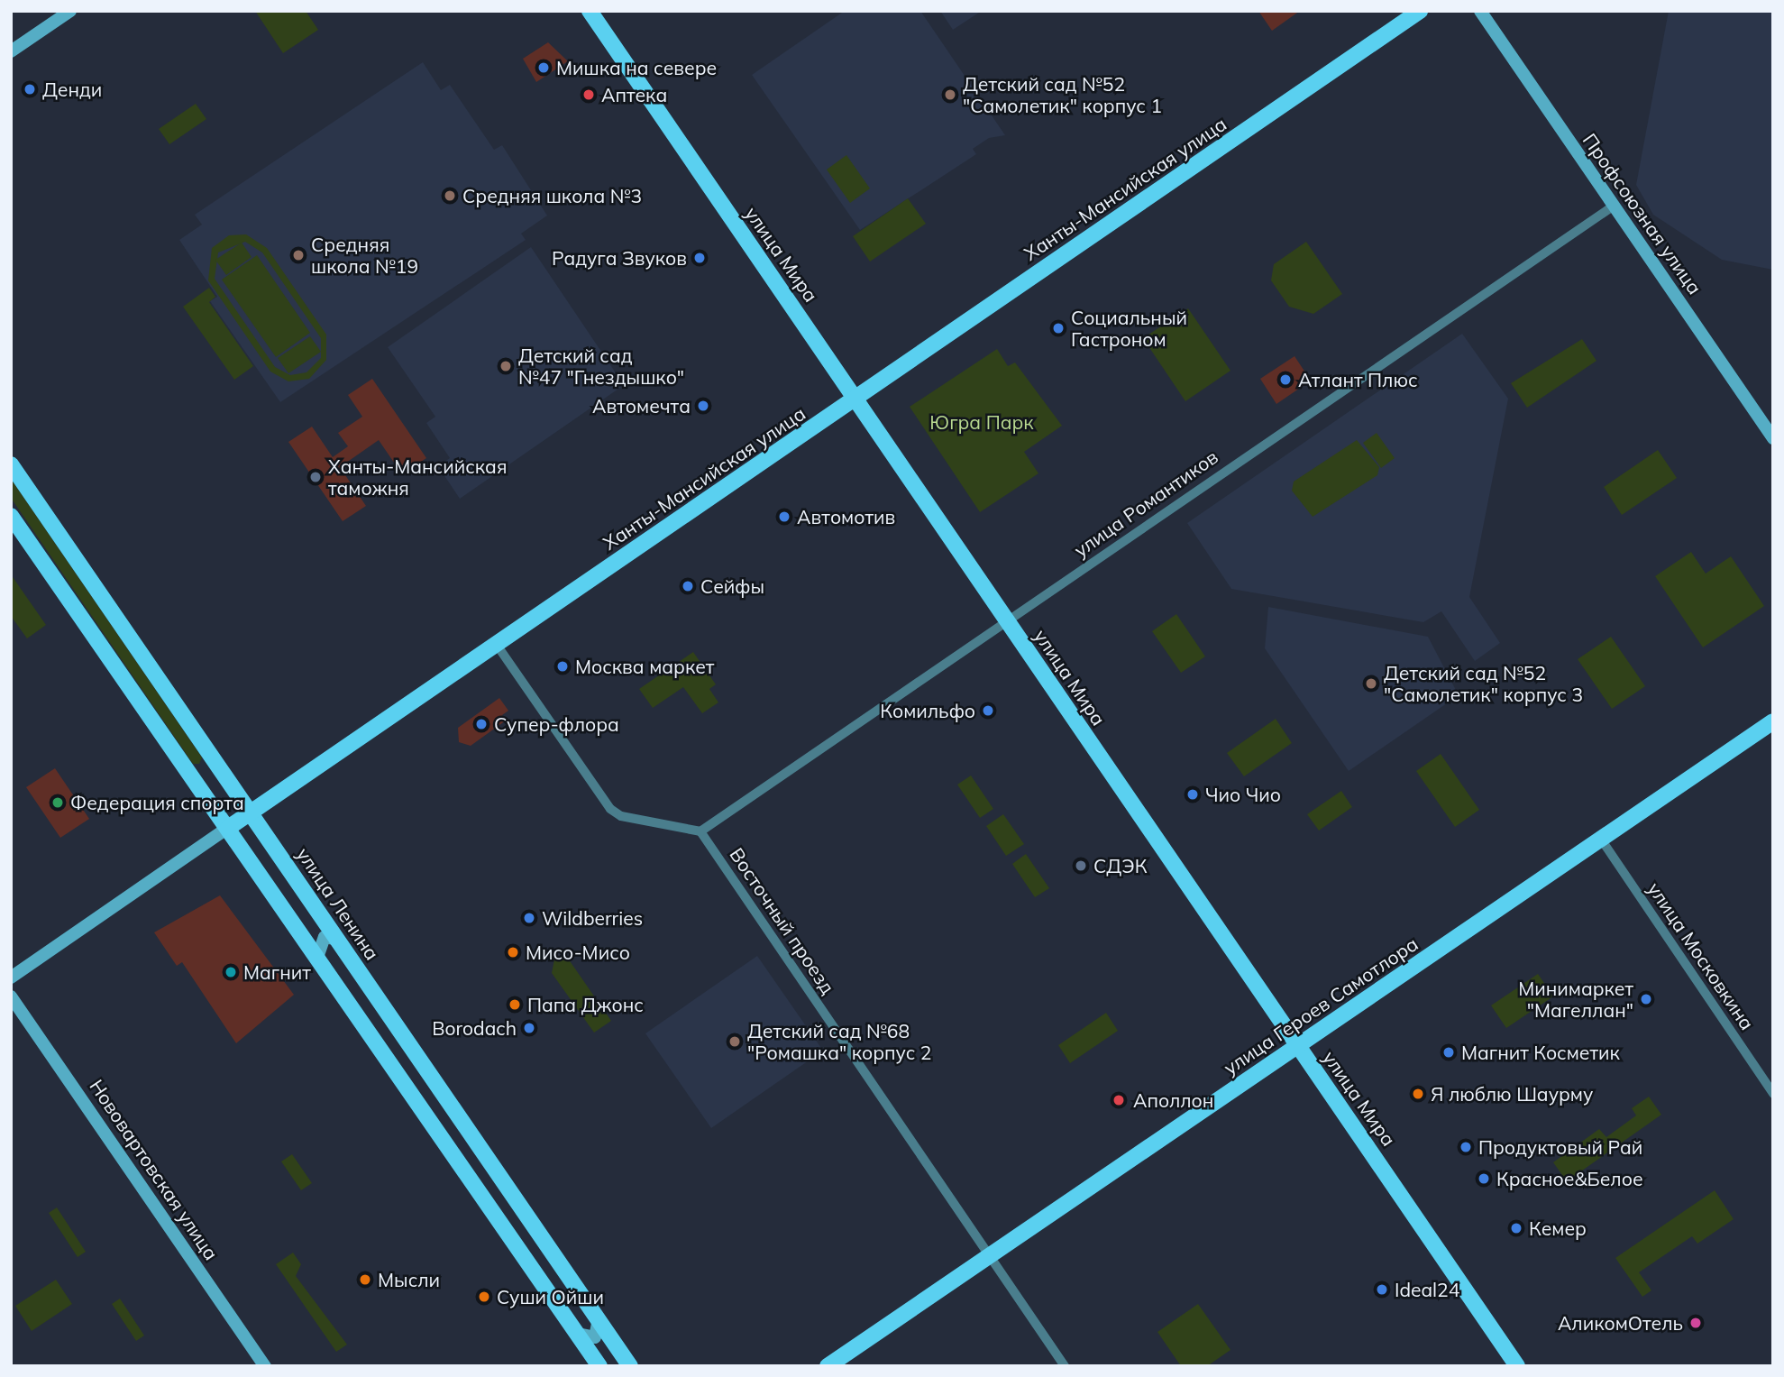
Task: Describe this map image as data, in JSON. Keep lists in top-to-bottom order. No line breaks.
{"streets":{"main road":["Ханты-Мансийская улица","Профсоюзная улица","улица Мира","улица Ленина","улица Героев Самотлора","Нововартовская улица"],"street":["улица Романтиков","Восточный проезд","улица Московкина"]},"crossings":[["Ханты-Мансийская улица","улица Мира"],["Ханты-Мансийская улица","улица Ленина"],["Профсоюзная улица","улица Романтиков"],["улица Мира","улица Романтиков"],["улица Мира","улица Героев Самотлора"],["улица Романтиков","Восточный проезд"],["Восточный проезд","улица Героев Самотлора"],["улица Московкина","улица Героев Самотлора"]],"parks":["Югра Парк"],"places":["Мишка на севере","Денди","Аптека","Детский сад №52 \"Самолетик\" корпус 1","Средняя школа №3","Средняя школа №19","Радуга Звуков","Социальный Гастроном","Детский сад №47 \"Гнездышко\"","Атлант Плюс","Автомечта","Ханты-Мансийская таможня","Автомотив","Сейфы","Москва маркет","Детский сад №52 \"Самолетик\" корпус 3","Комильфо","Супер-флора","Чио Чио","Федерация спорта","СДЭК","Wildberries","Мисо-Мисо","Магнит","Минимаркет \"Магеллан\"","Папа Джонс","Borodach","Детский сад №68 \"Ромашка\" корпус 2","Магнит Косметик","Я люблю Шаурму","Аполлон","Продуктовый Рай","Красное&Белое","Кемер","Мысли","Ideal24","Суши Ойши","АликомОтель"]}
